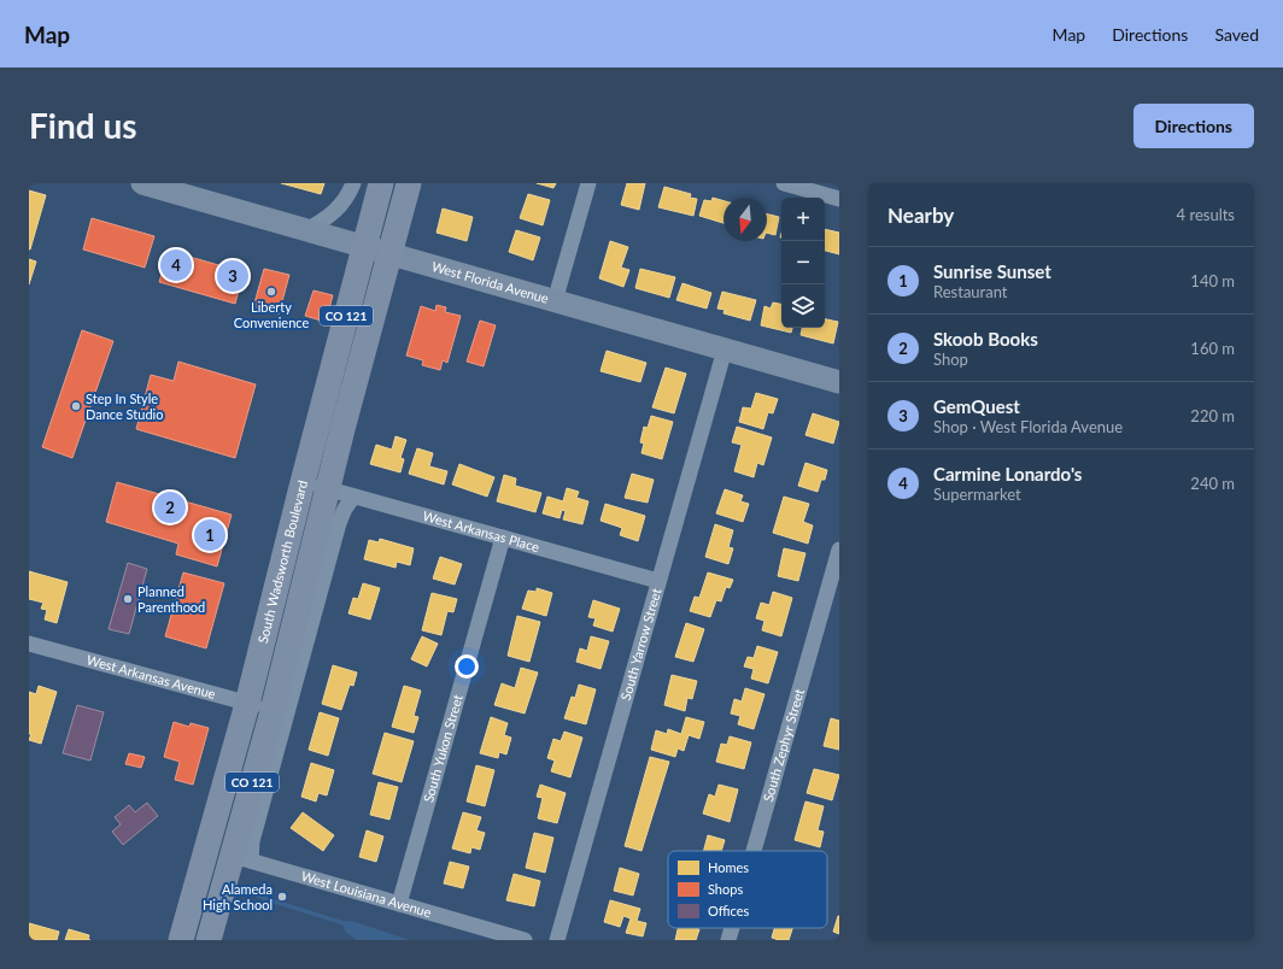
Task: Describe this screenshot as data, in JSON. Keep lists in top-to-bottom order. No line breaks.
{"streets":{"main road":["CO 121","South Wadsworth Boulevard"],"street":["West Florida Avenue","West Arkansas Place","South Yarrow Street","West Arkansas Avenue","South Zephyr Street","South Yukon Street","West Louisiana Avenue"]},"crossings":[["West Florida Avenue","South Wadsworth Boulevard"],["West Florida Avenue","South Yarrow Street"],["West Arkansas Place","South Wadsworth Boulevard"],["West Arkansas Place","South Yarrow Street"],["West Arkansas Place","South Yukon Street"],["South Wadsworth Boulevard","West Arkansas Avenue"],["South Wadsworth Boulevard","West Louisiana Avenue"],["South Yukon Street","West Louisiana Avenue"]],"places":["Liberty Convenience","Step In Style Dance Studio","Planned Parenthood","Alameda High School"],"legend":["Homes","Shops","Offices"],"north":"bottom","page":{"header":"Map","nav":["Map","Directions","Saved"],"buttons":"Directions","title":"Find us","heading":["Nearby","4 results"],"map_buttons":["+","−"],"list":[{"mark":"1","name":"Sunrise Sunset","note":"Restaurant","value":"140 m"},{"mark":"2","name":"Skoob Books","note":"Shop","value":"160 m"},{"mark":"3","name":"GemQuest","note":"Shop · West Florida Avenue","value":"220 m"},{"mark":"4","name":"Carmine Lonardo's","note":"Supermarket","value":"240 m"}],"pins":["4","3","2","1"]}}
